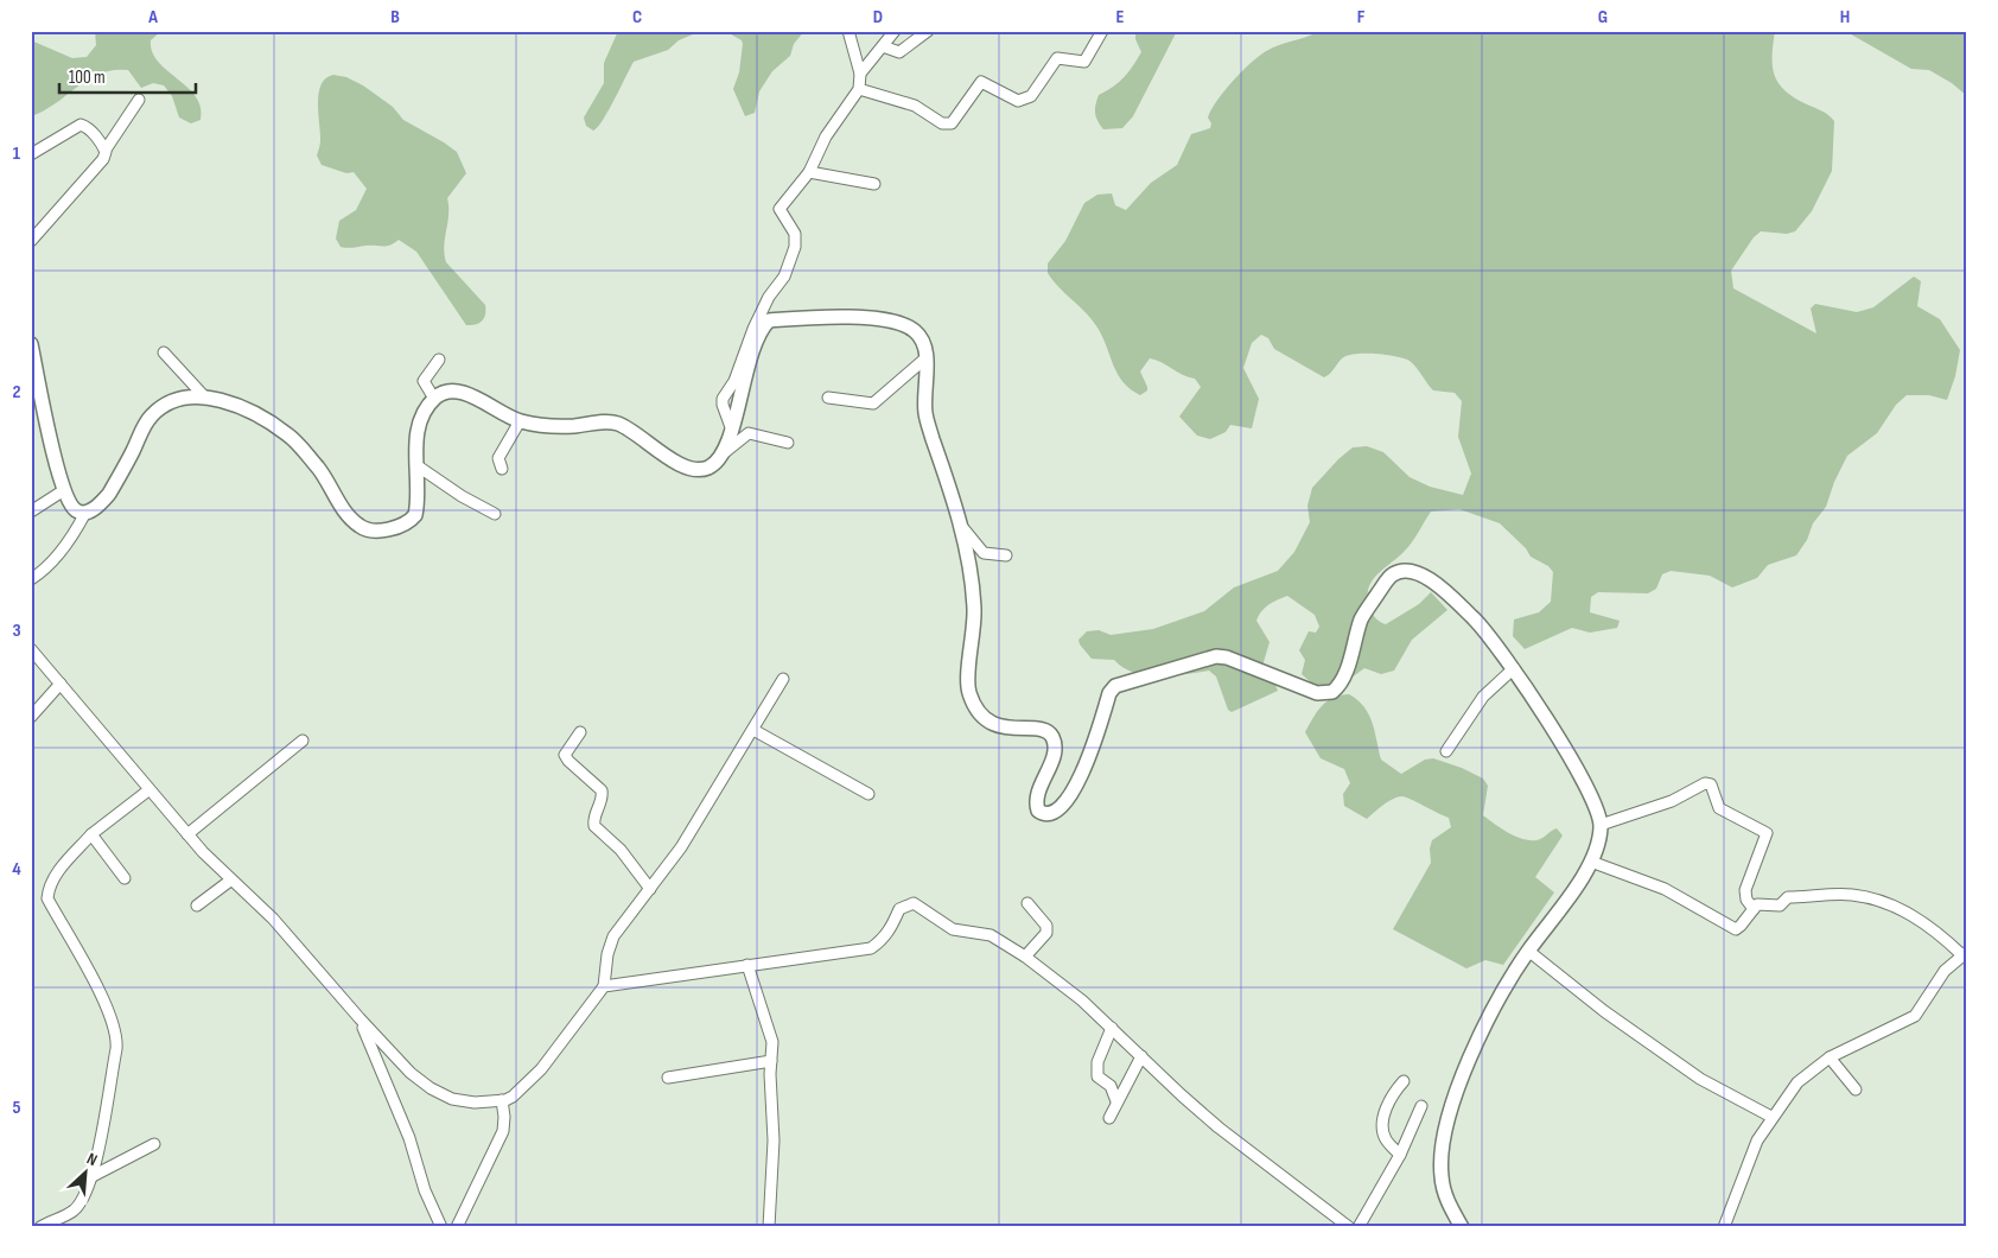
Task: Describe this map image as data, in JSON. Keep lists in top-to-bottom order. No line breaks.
{"scale_bar":"100 m","north":"top right","grid":{"columns":["A","B","C","D","E","F","G","H"],"rows":["1","2","3","4","5"]}}
